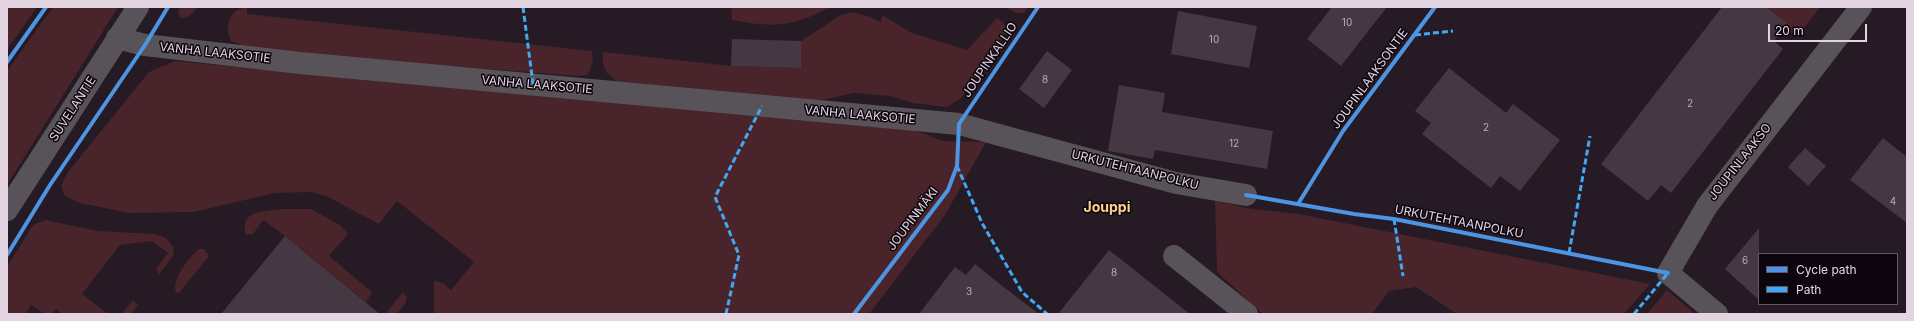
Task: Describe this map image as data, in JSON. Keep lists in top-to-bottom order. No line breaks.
{"streets":{"street":["VANHA LAAKSOTIE","SUVELANTIE","JOUPINLAAKSO","URKUTEHTAANPOLKU"],"cycle path":["JOUPINKALLIO","JOUPINLAAKSONTIE"]},"crossings":[["VANHA LAAKSOTIE","SUVELANTIE"],["VANHA LAAKSOTIE","URKUTEHTAANPOLKU"]],"districts":["Jouppi"],"house_numbers":["10","10","8","2","2","12","4","6","8","3"],"legend":["Cycle path","Path"],"scale_bar":"20 m"}
